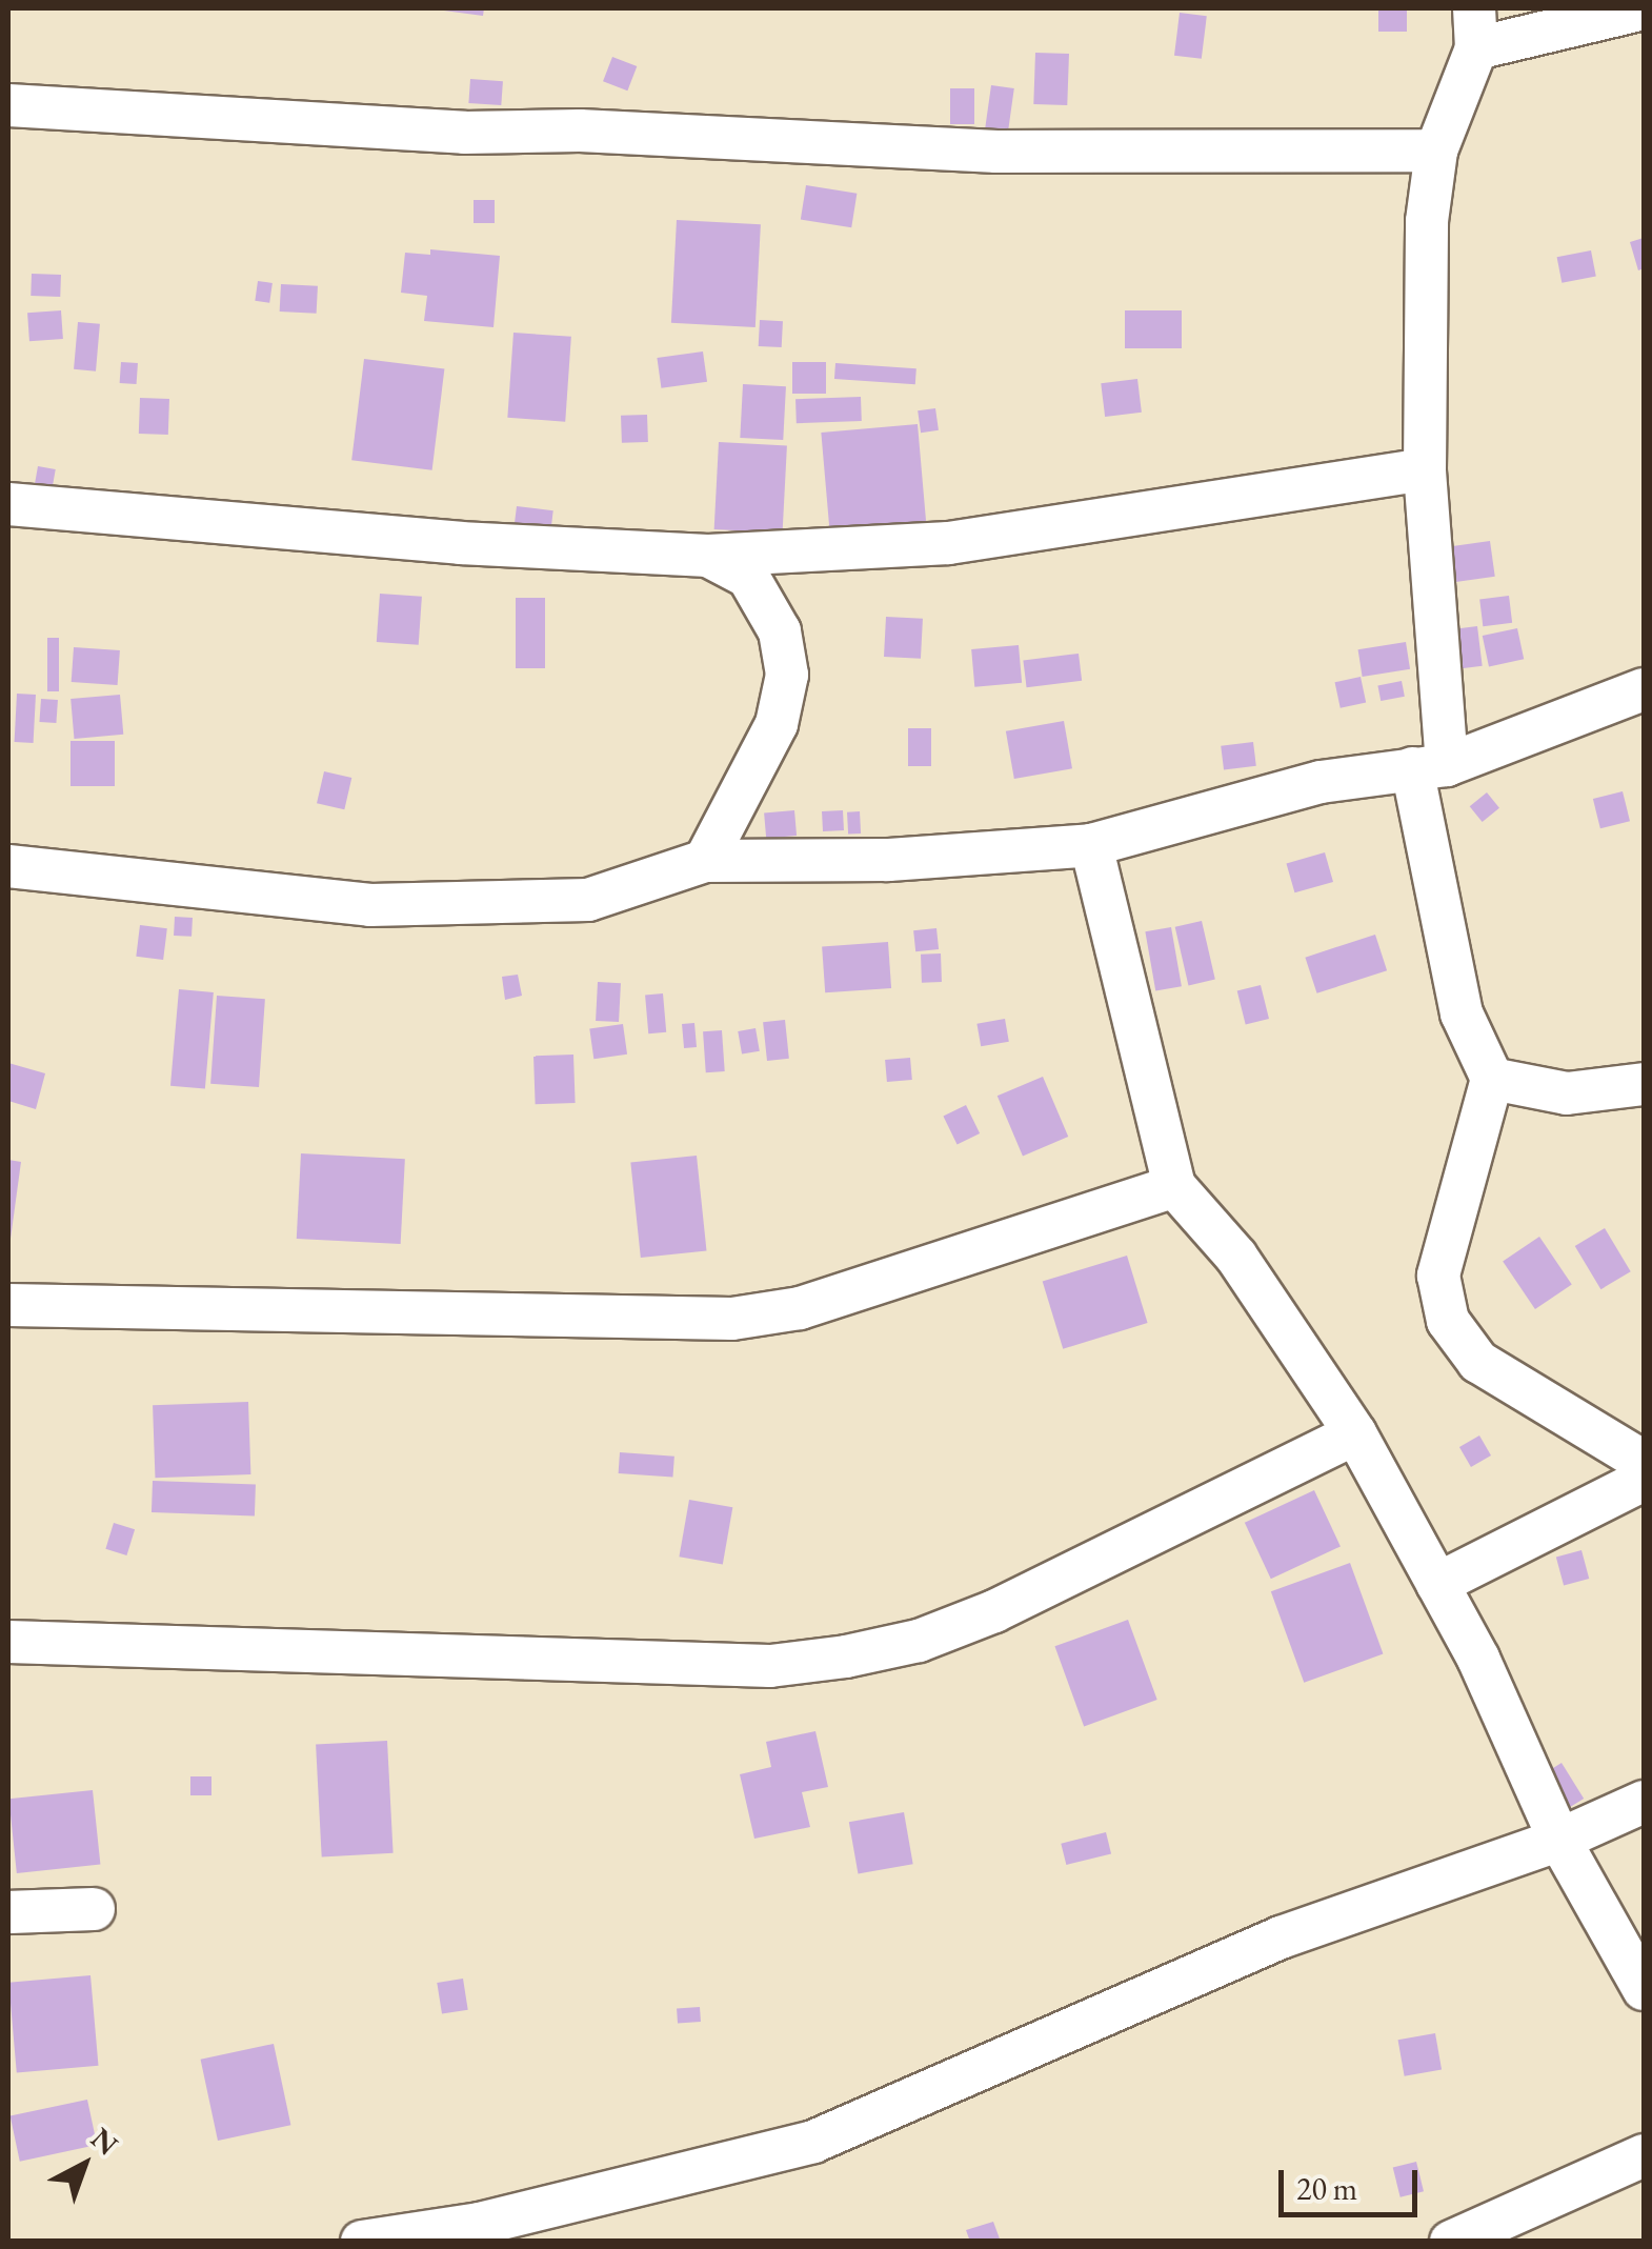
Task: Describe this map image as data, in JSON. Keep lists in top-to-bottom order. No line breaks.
{"scale_bar":"20 m","north":"top right"}
